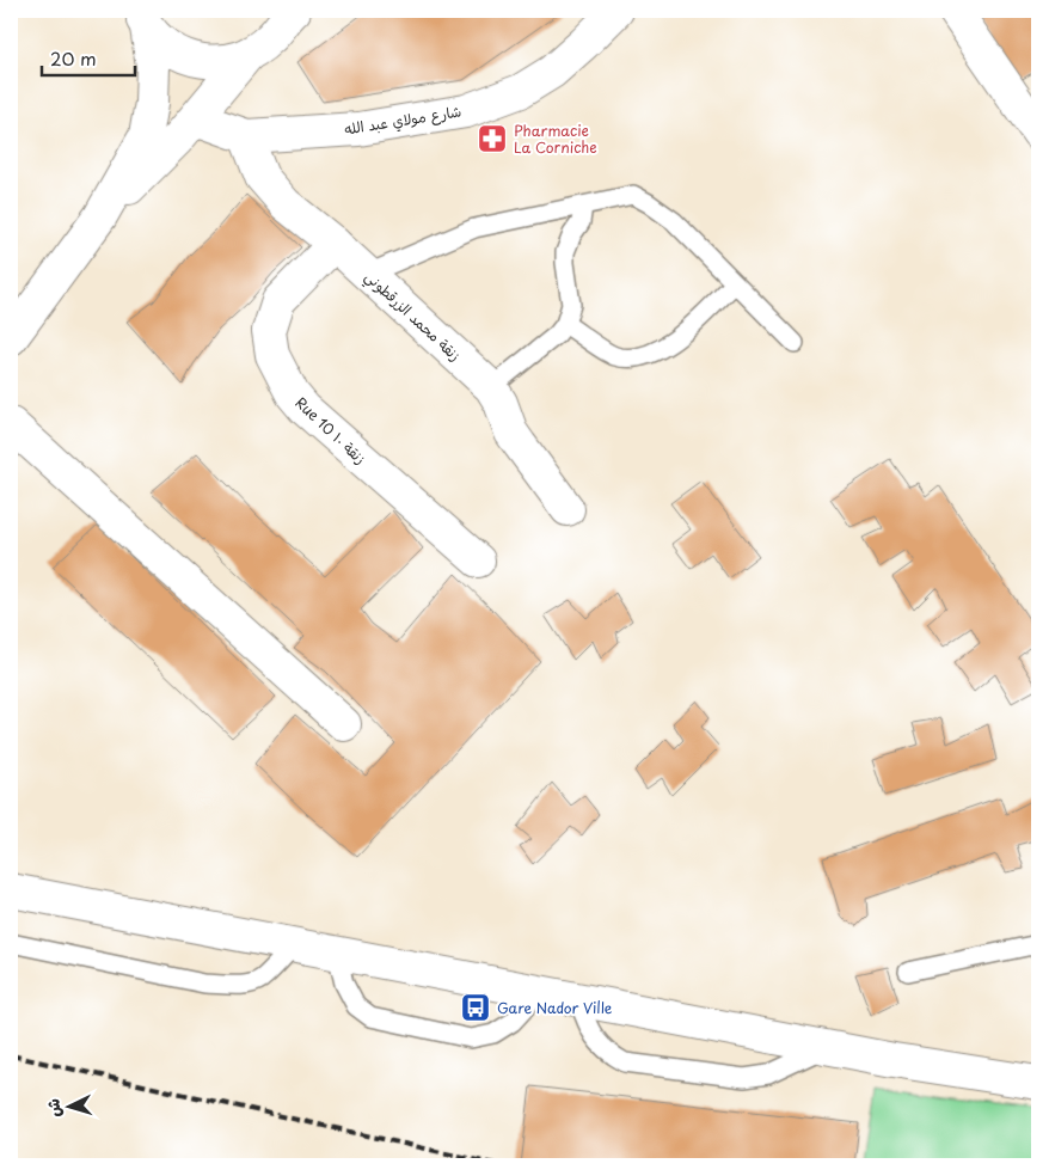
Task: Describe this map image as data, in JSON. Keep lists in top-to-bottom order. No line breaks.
{"streets":{"street":["شارع مولاي عبد الله","زنقة محمد الزرقطوني","Rue 10 زنقة ١٠"]},"crossings":[["شارع مولاي عبد الله","زنقة محمد الزرقطوني"],["زنقة محمد الزرقطوني","Rue 10 زنقة ١٠"]],"places":{"pharmacy":["Pharmacie La Corniche"],"bus stop":["Gare Nador Ville"]},"scale_bar":"20 m","north":"left"}
